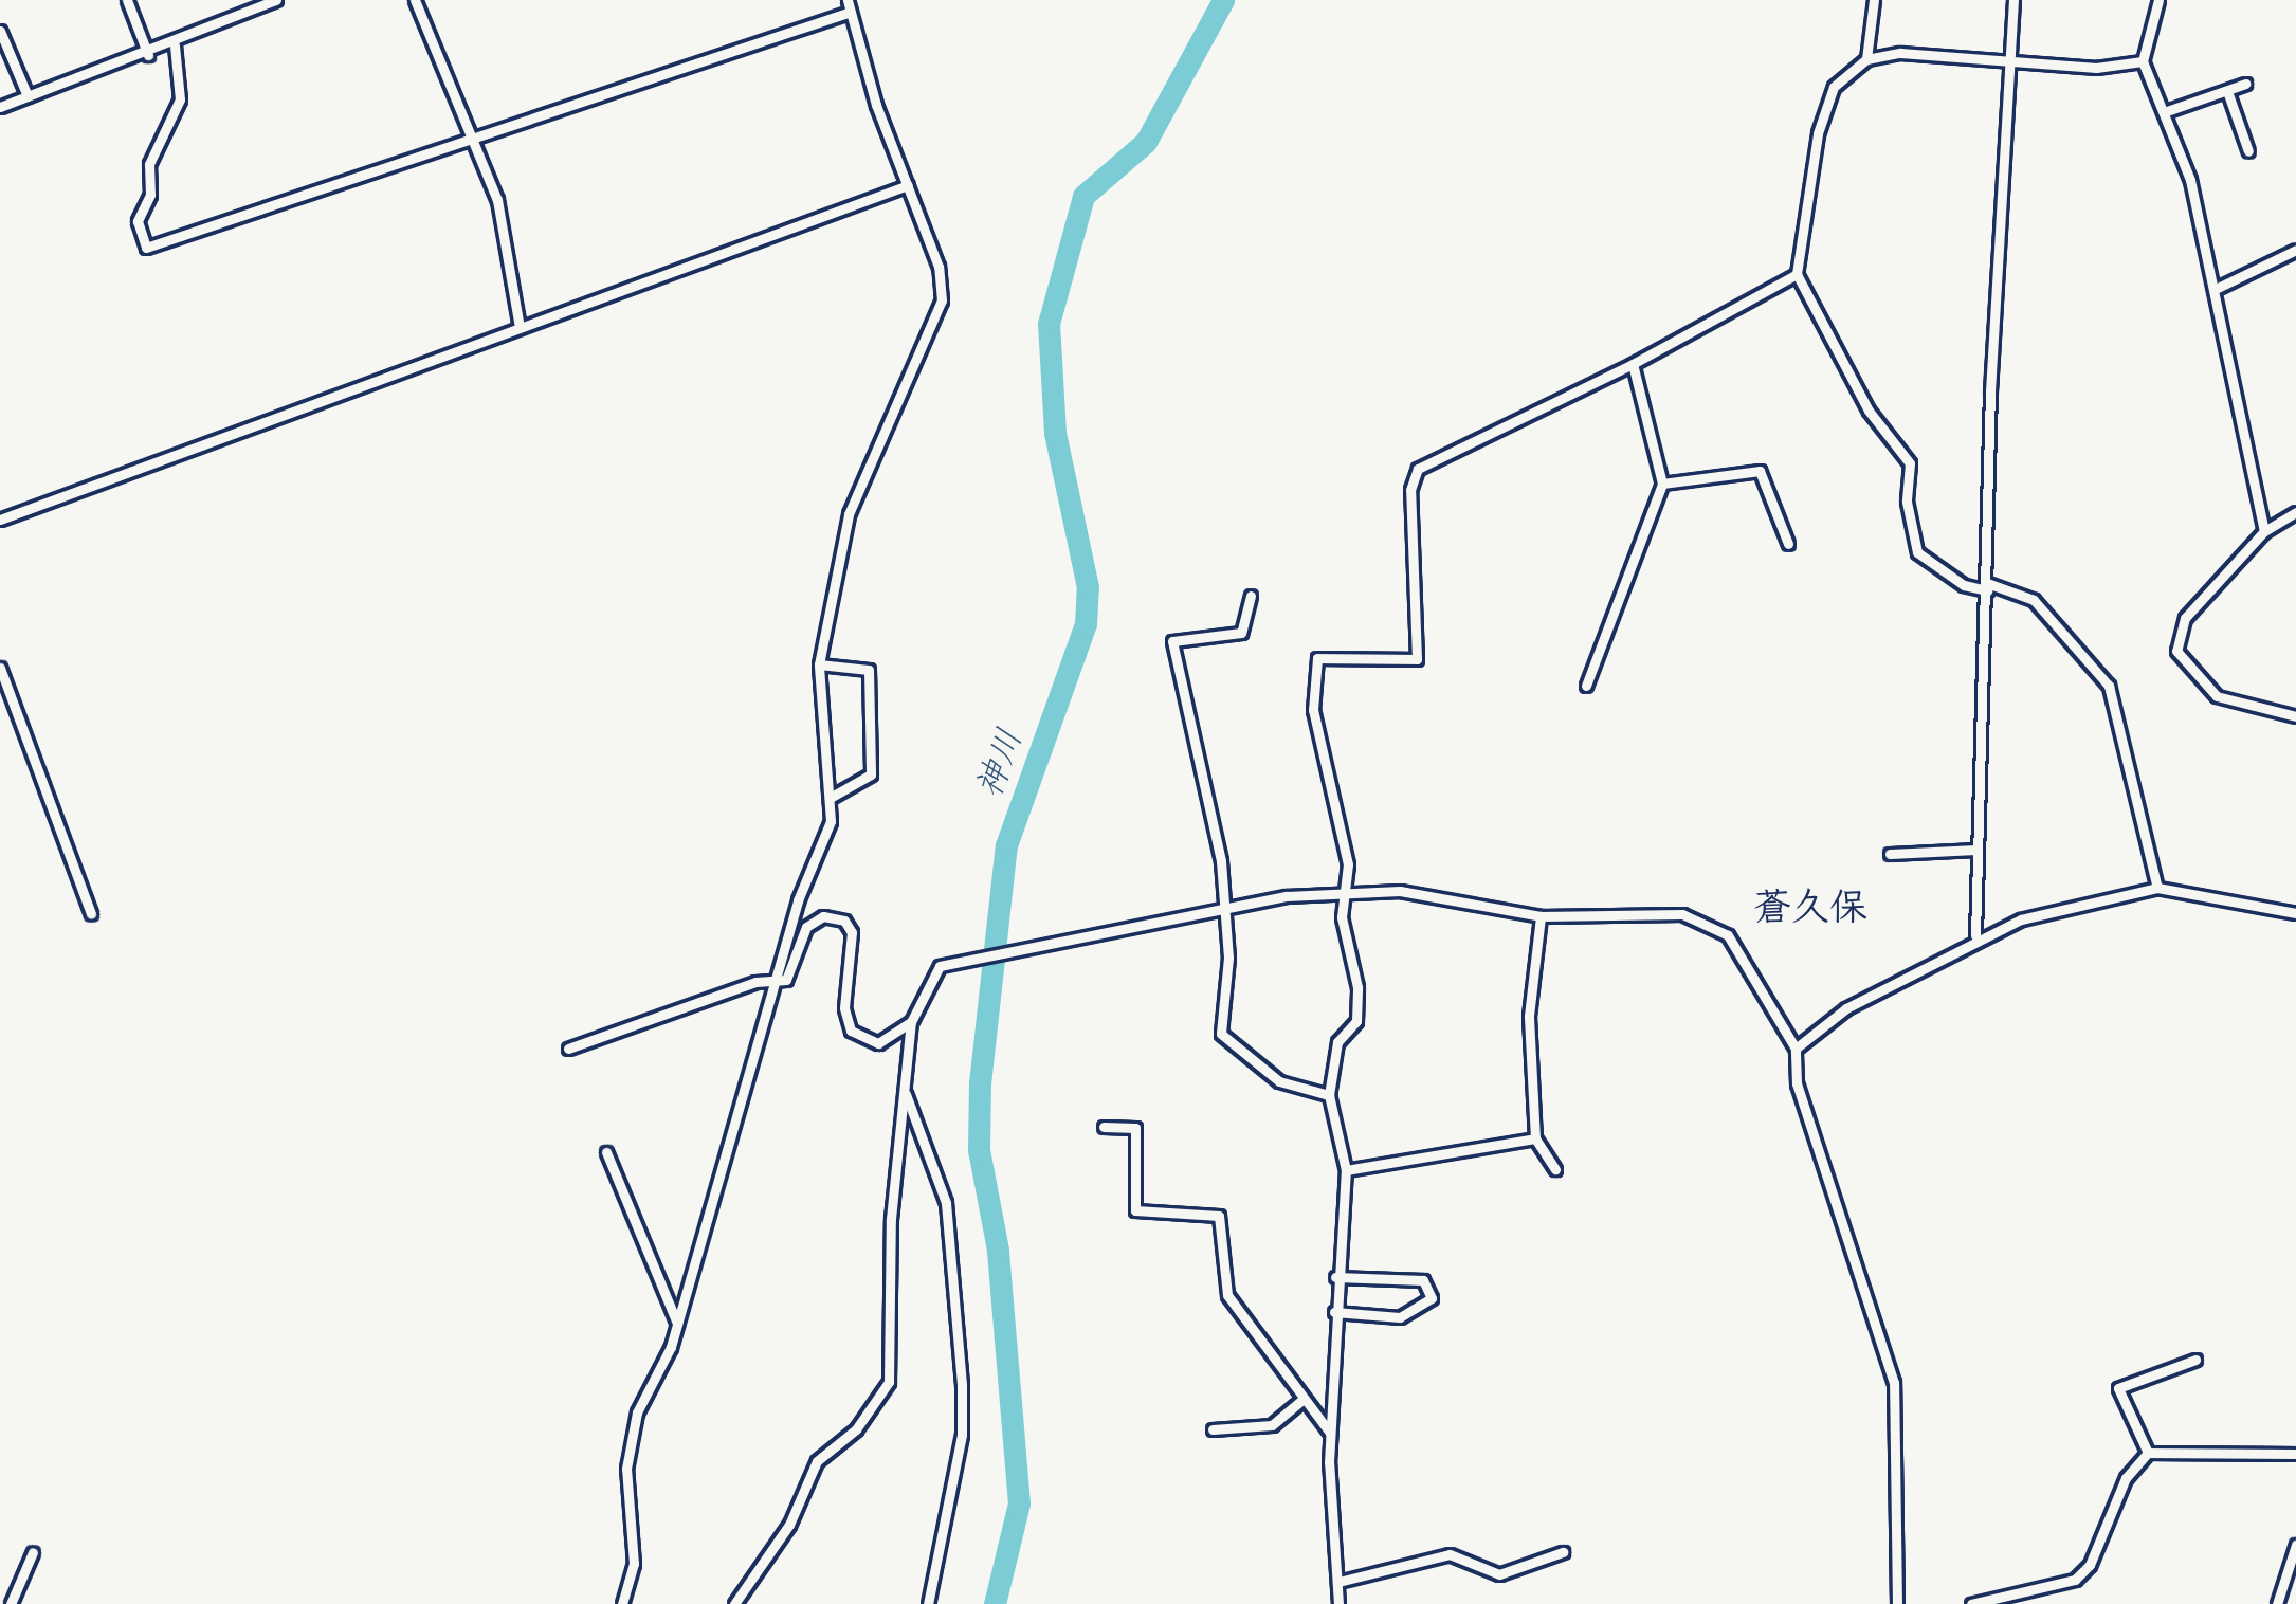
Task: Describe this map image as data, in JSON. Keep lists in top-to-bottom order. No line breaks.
{"districts":["蒼久保"],"water":["神川"]}
